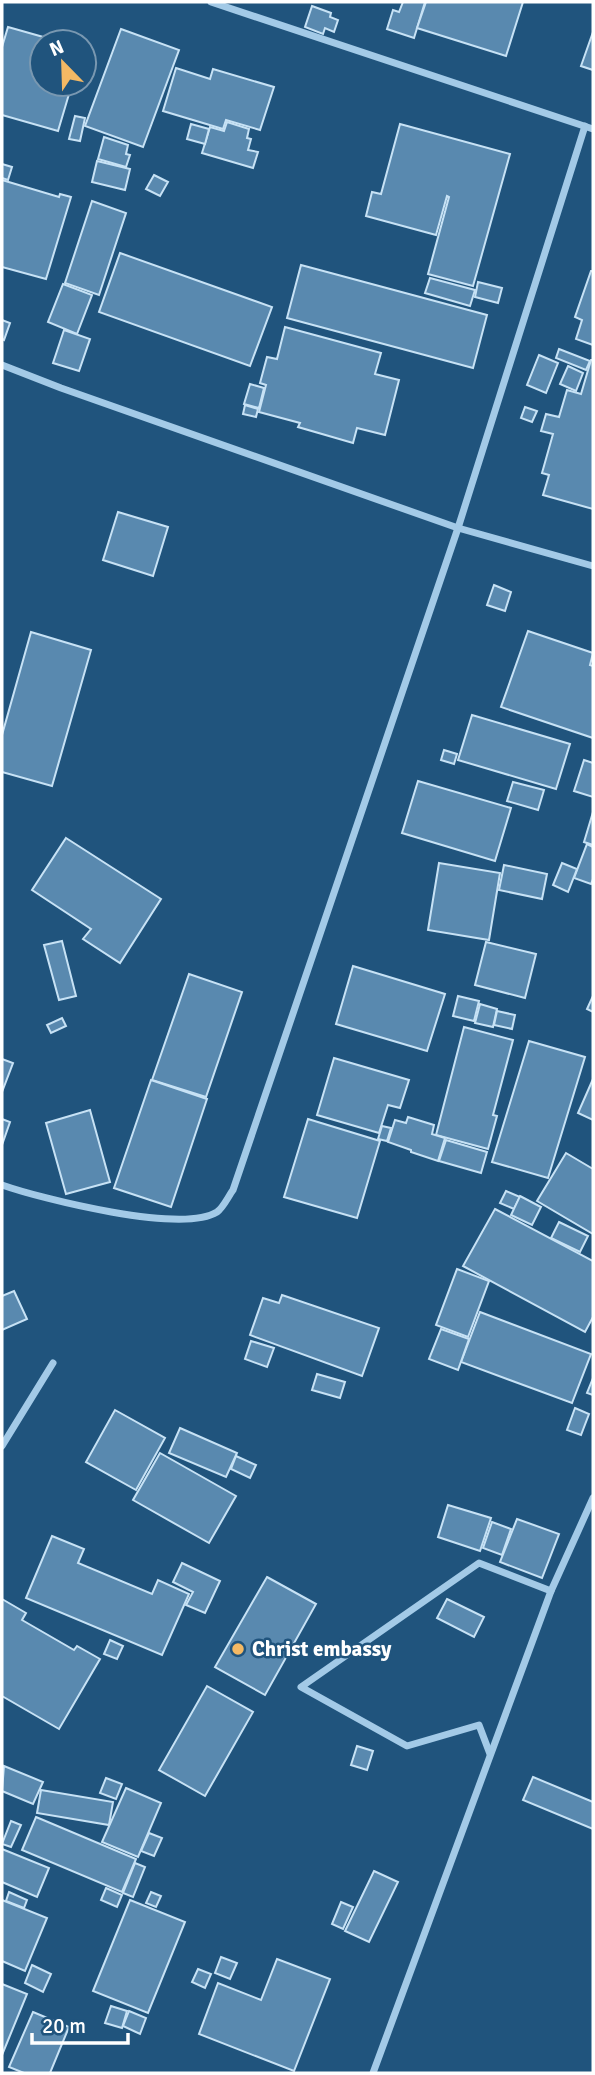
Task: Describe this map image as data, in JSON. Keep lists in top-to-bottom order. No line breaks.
{"places":["Christ embassy"],"scale_bar":"20 m","north":"top left"}
